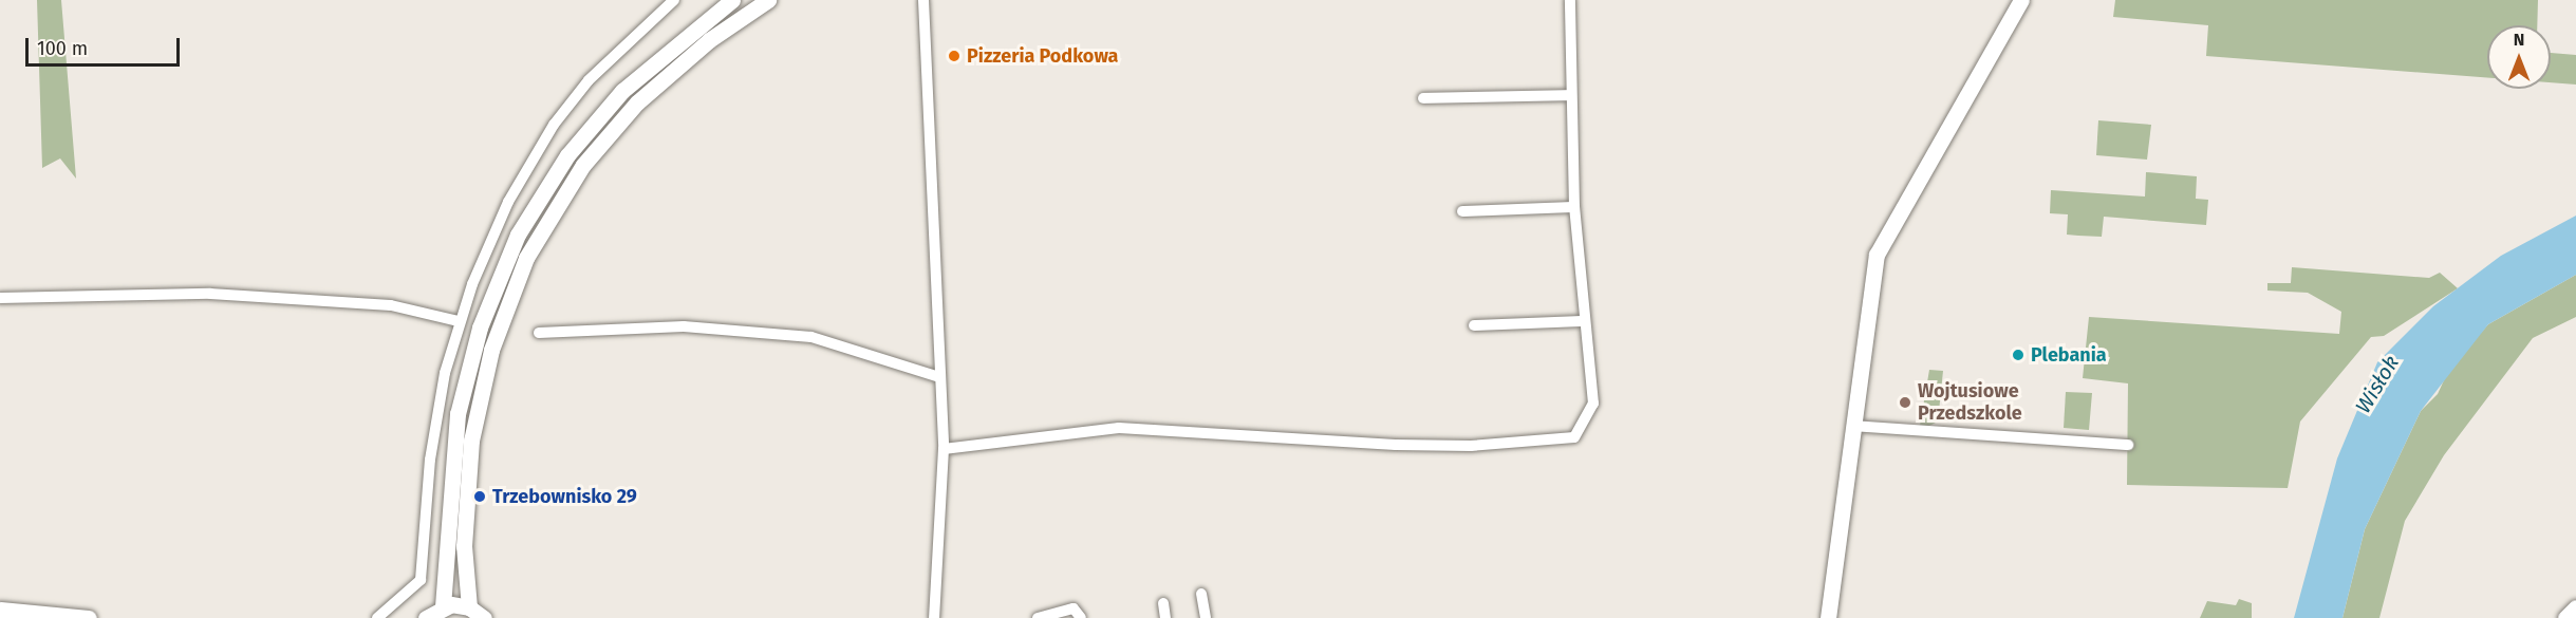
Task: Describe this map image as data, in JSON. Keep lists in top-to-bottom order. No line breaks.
{"water":["Wisłok"],"places":["Pizzeria Podkowa","Plebania","Wojtusiowe Przedszkole","Trzebownisko 29"],"scale_bar":"100 m","north":"top"}
